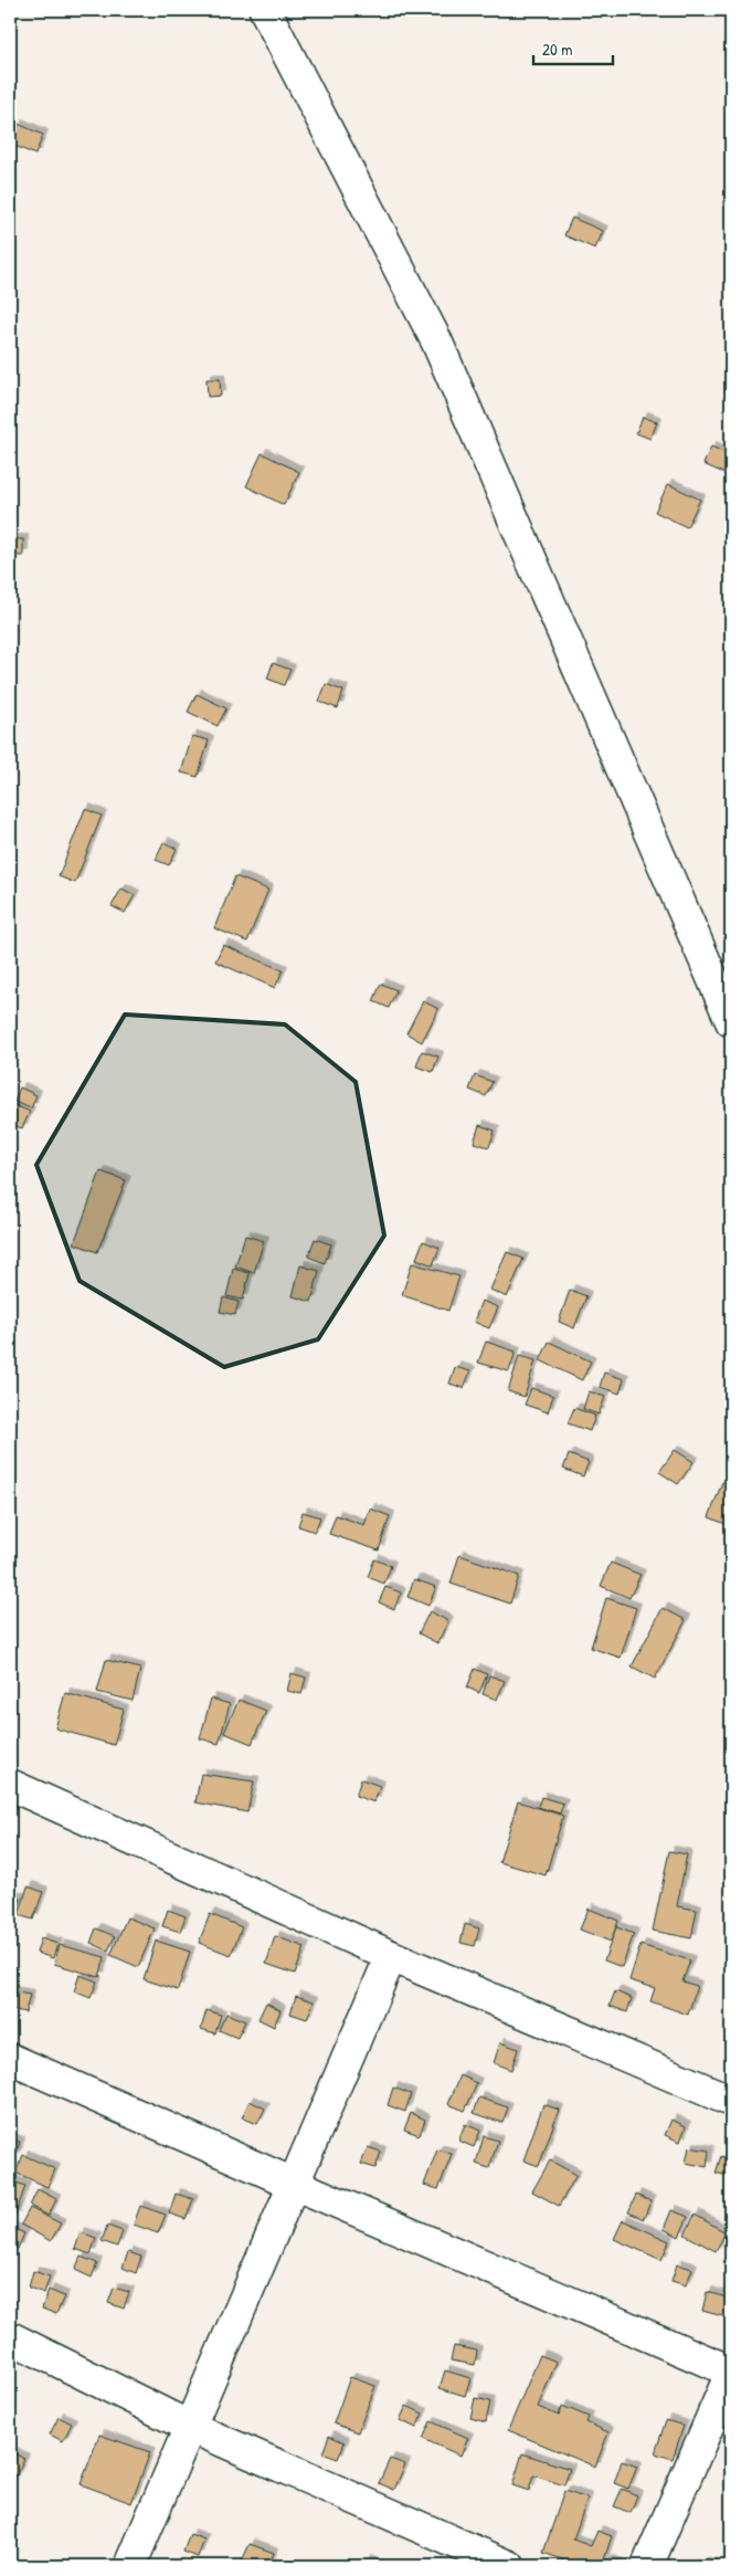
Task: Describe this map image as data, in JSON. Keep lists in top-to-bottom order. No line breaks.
{"scale_bar":"20 m"}
